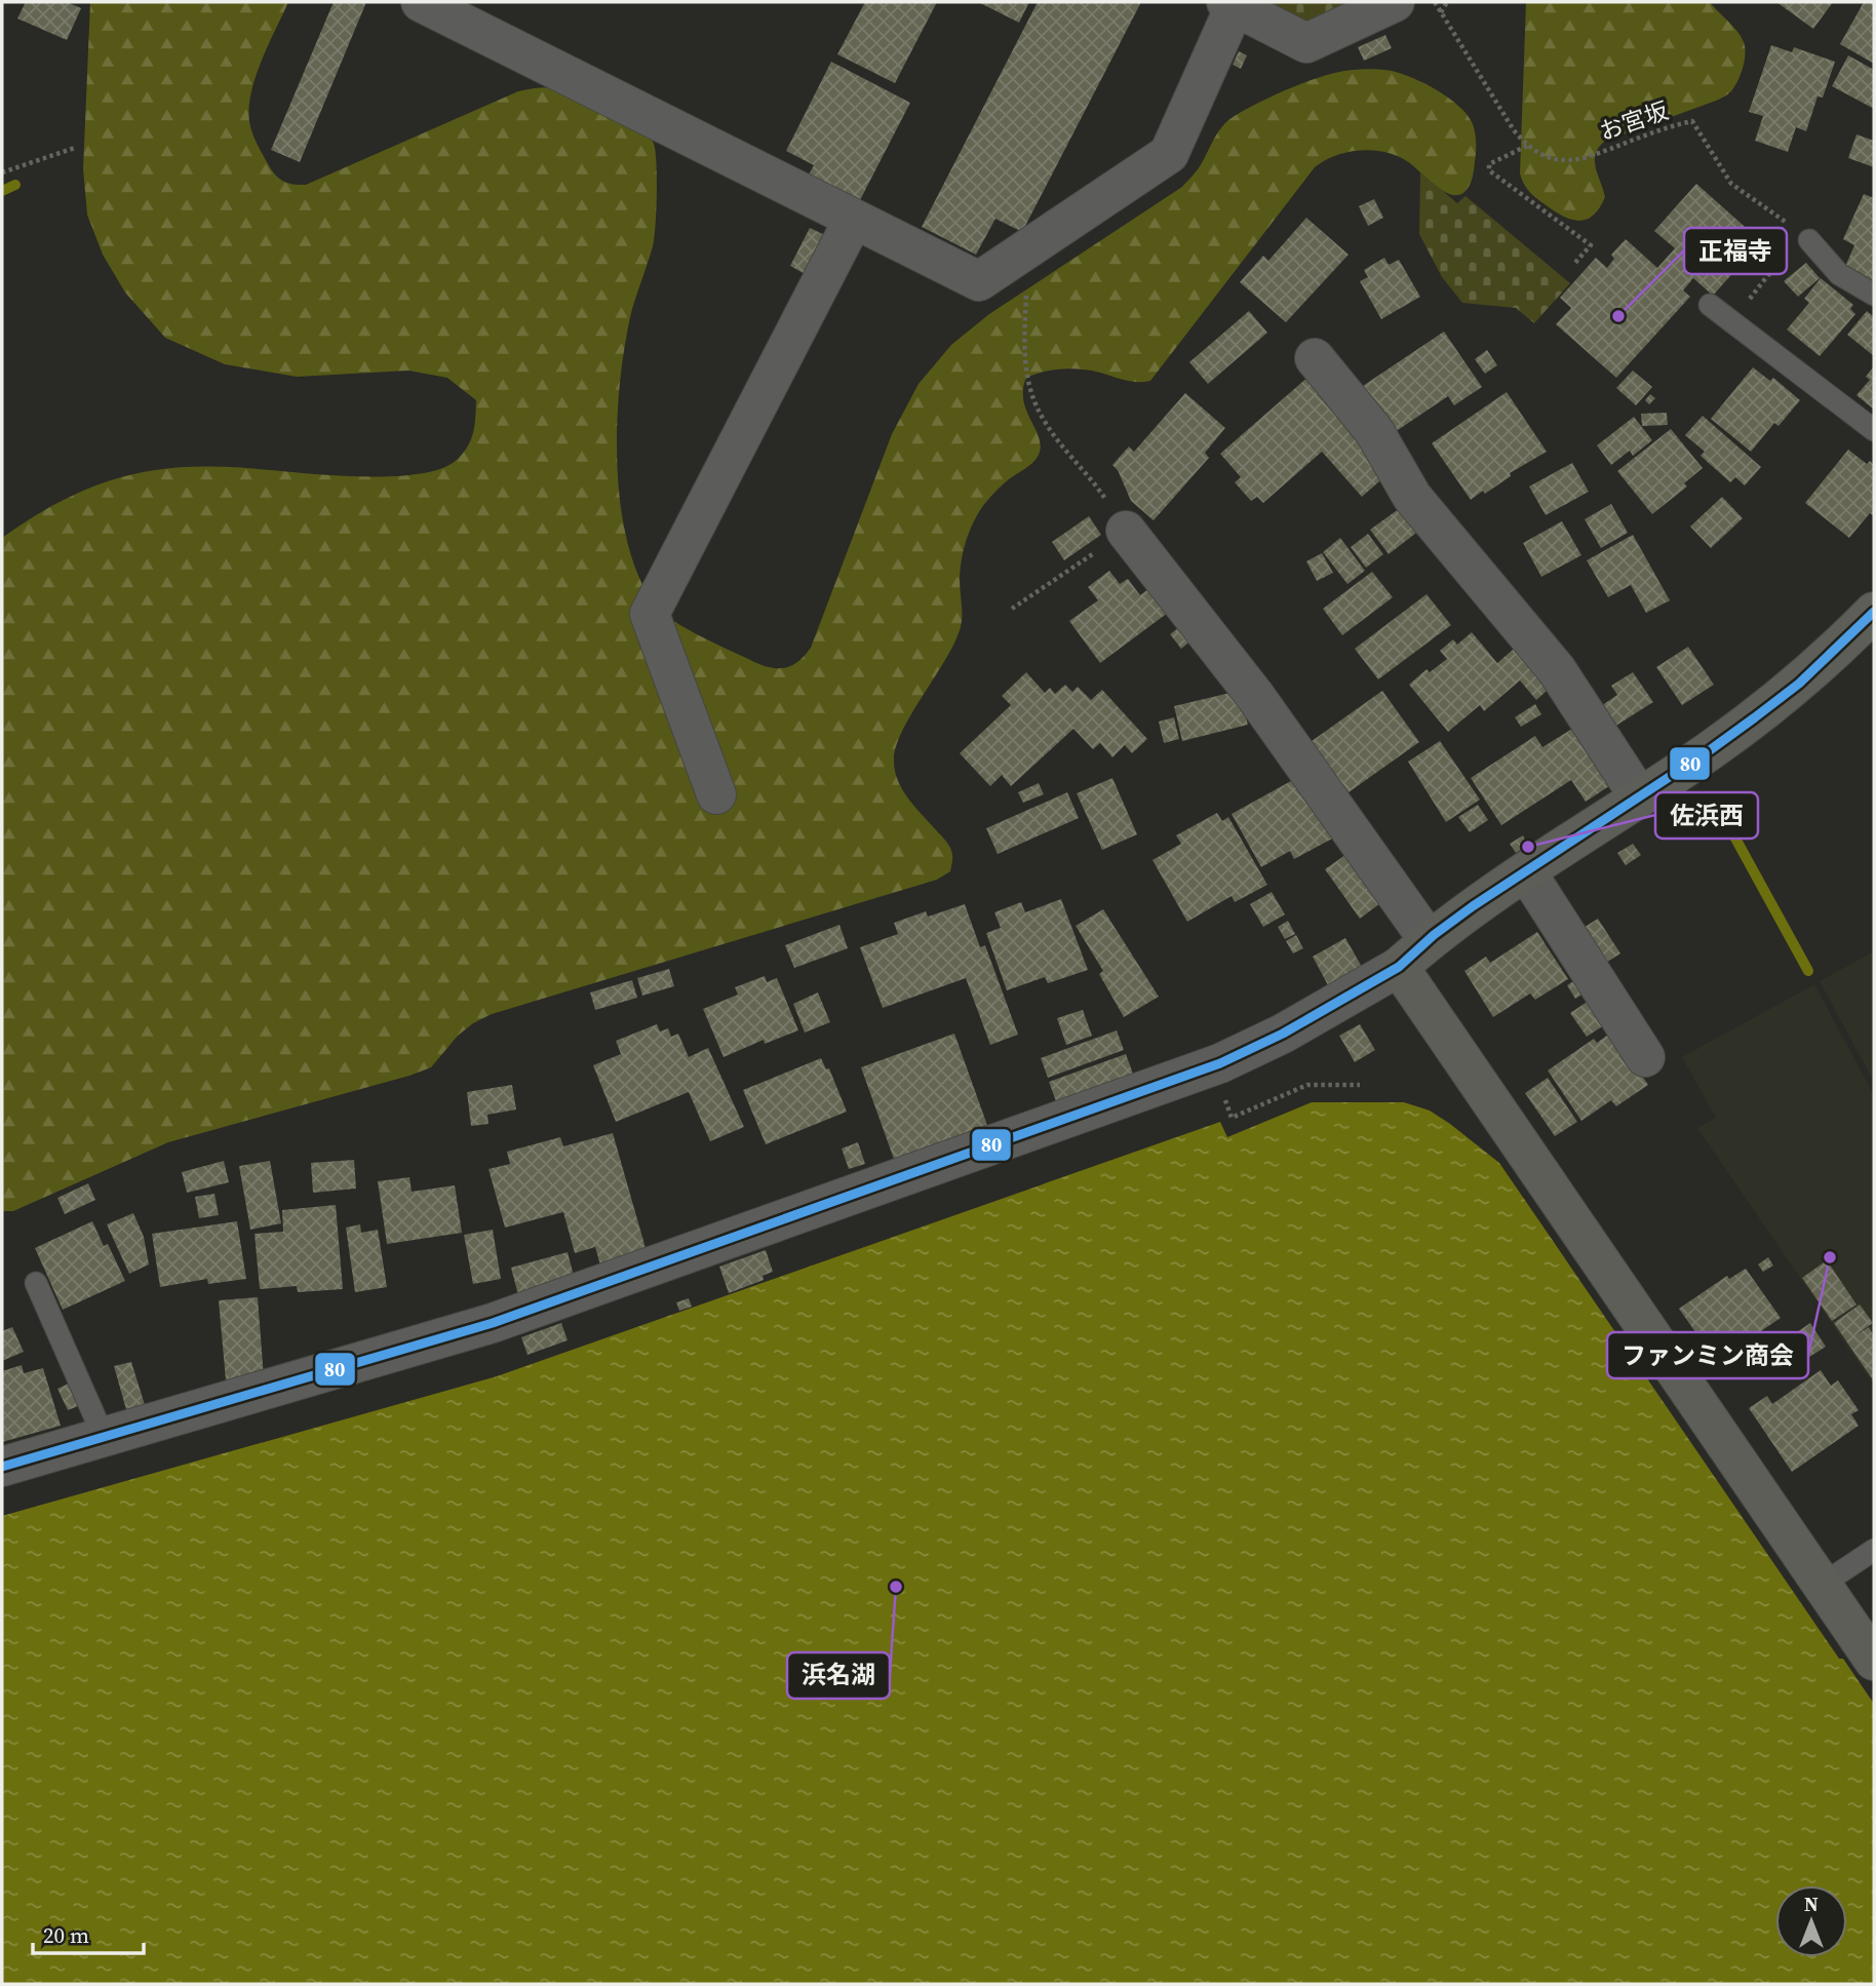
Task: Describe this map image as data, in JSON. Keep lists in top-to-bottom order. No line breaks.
{"streets":{"path":["お宮坂"]},"places":["正福寺","佐浜西","ファンミン商会","浜名湖"],"lines":["transit line 80"],"scale_bar":"20 m","north":"top"}
